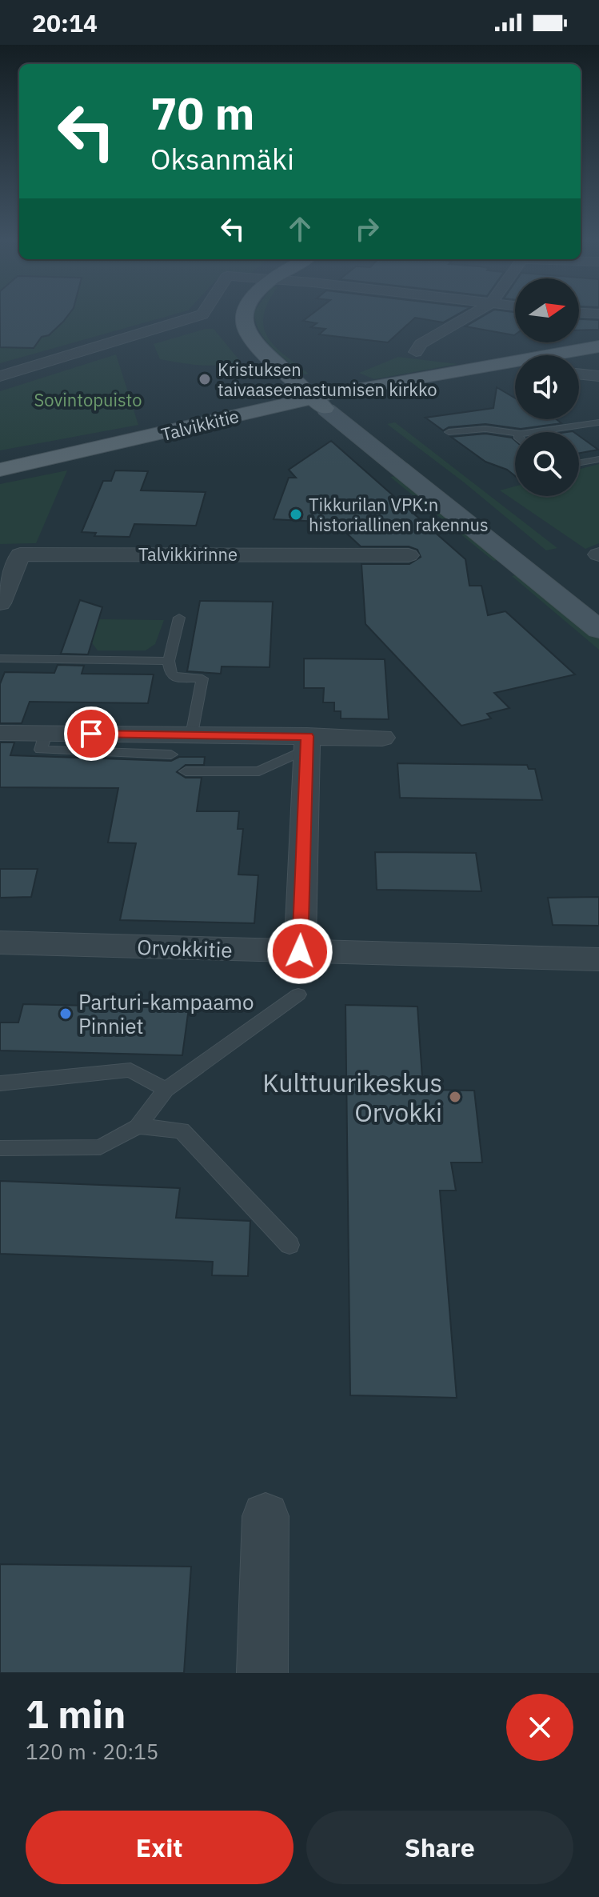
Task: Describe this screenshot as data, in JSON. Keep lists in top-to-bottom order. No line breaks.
{"streets":{"main road":["Talvikkitie"],"street":["Talvikkirinne","Orvokkitie"]},"parks":["Sovintopuisto"],"places":["Kristuksen taivaaseenastumisen kirkko","Tikkurilan VPK:n historiallinen rakennus","Parturi-kampaamo Pinniet","Kulttuurikeskus Orvokki"],"north":"right","page":{"status":"20:14","turn":["70 m","Oksanmäki"],"heading":["1 min","120 m · 20:15"],"buttons":["Exit","Share"]}}
